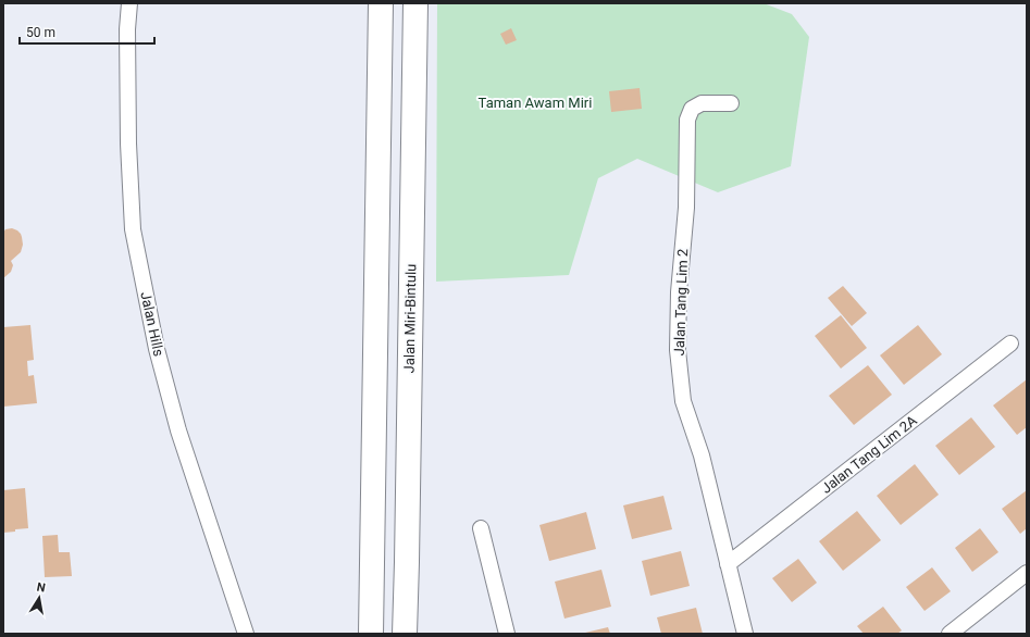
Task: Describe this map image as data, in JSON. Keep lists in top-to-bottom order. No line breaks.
{"streets":{"highway":["Jalan Miri-Bintulu"],"street":["Jalan Tang Lim 2","Jalan Hills","Jalan Tang Lim 2A"]},"crossings":[["Jalan Tang Lim 2","Jalan Tang Lim 2A"]],"parks":["Taman Awam Miri"],"scale_bar":"50 m","north":"top"}
